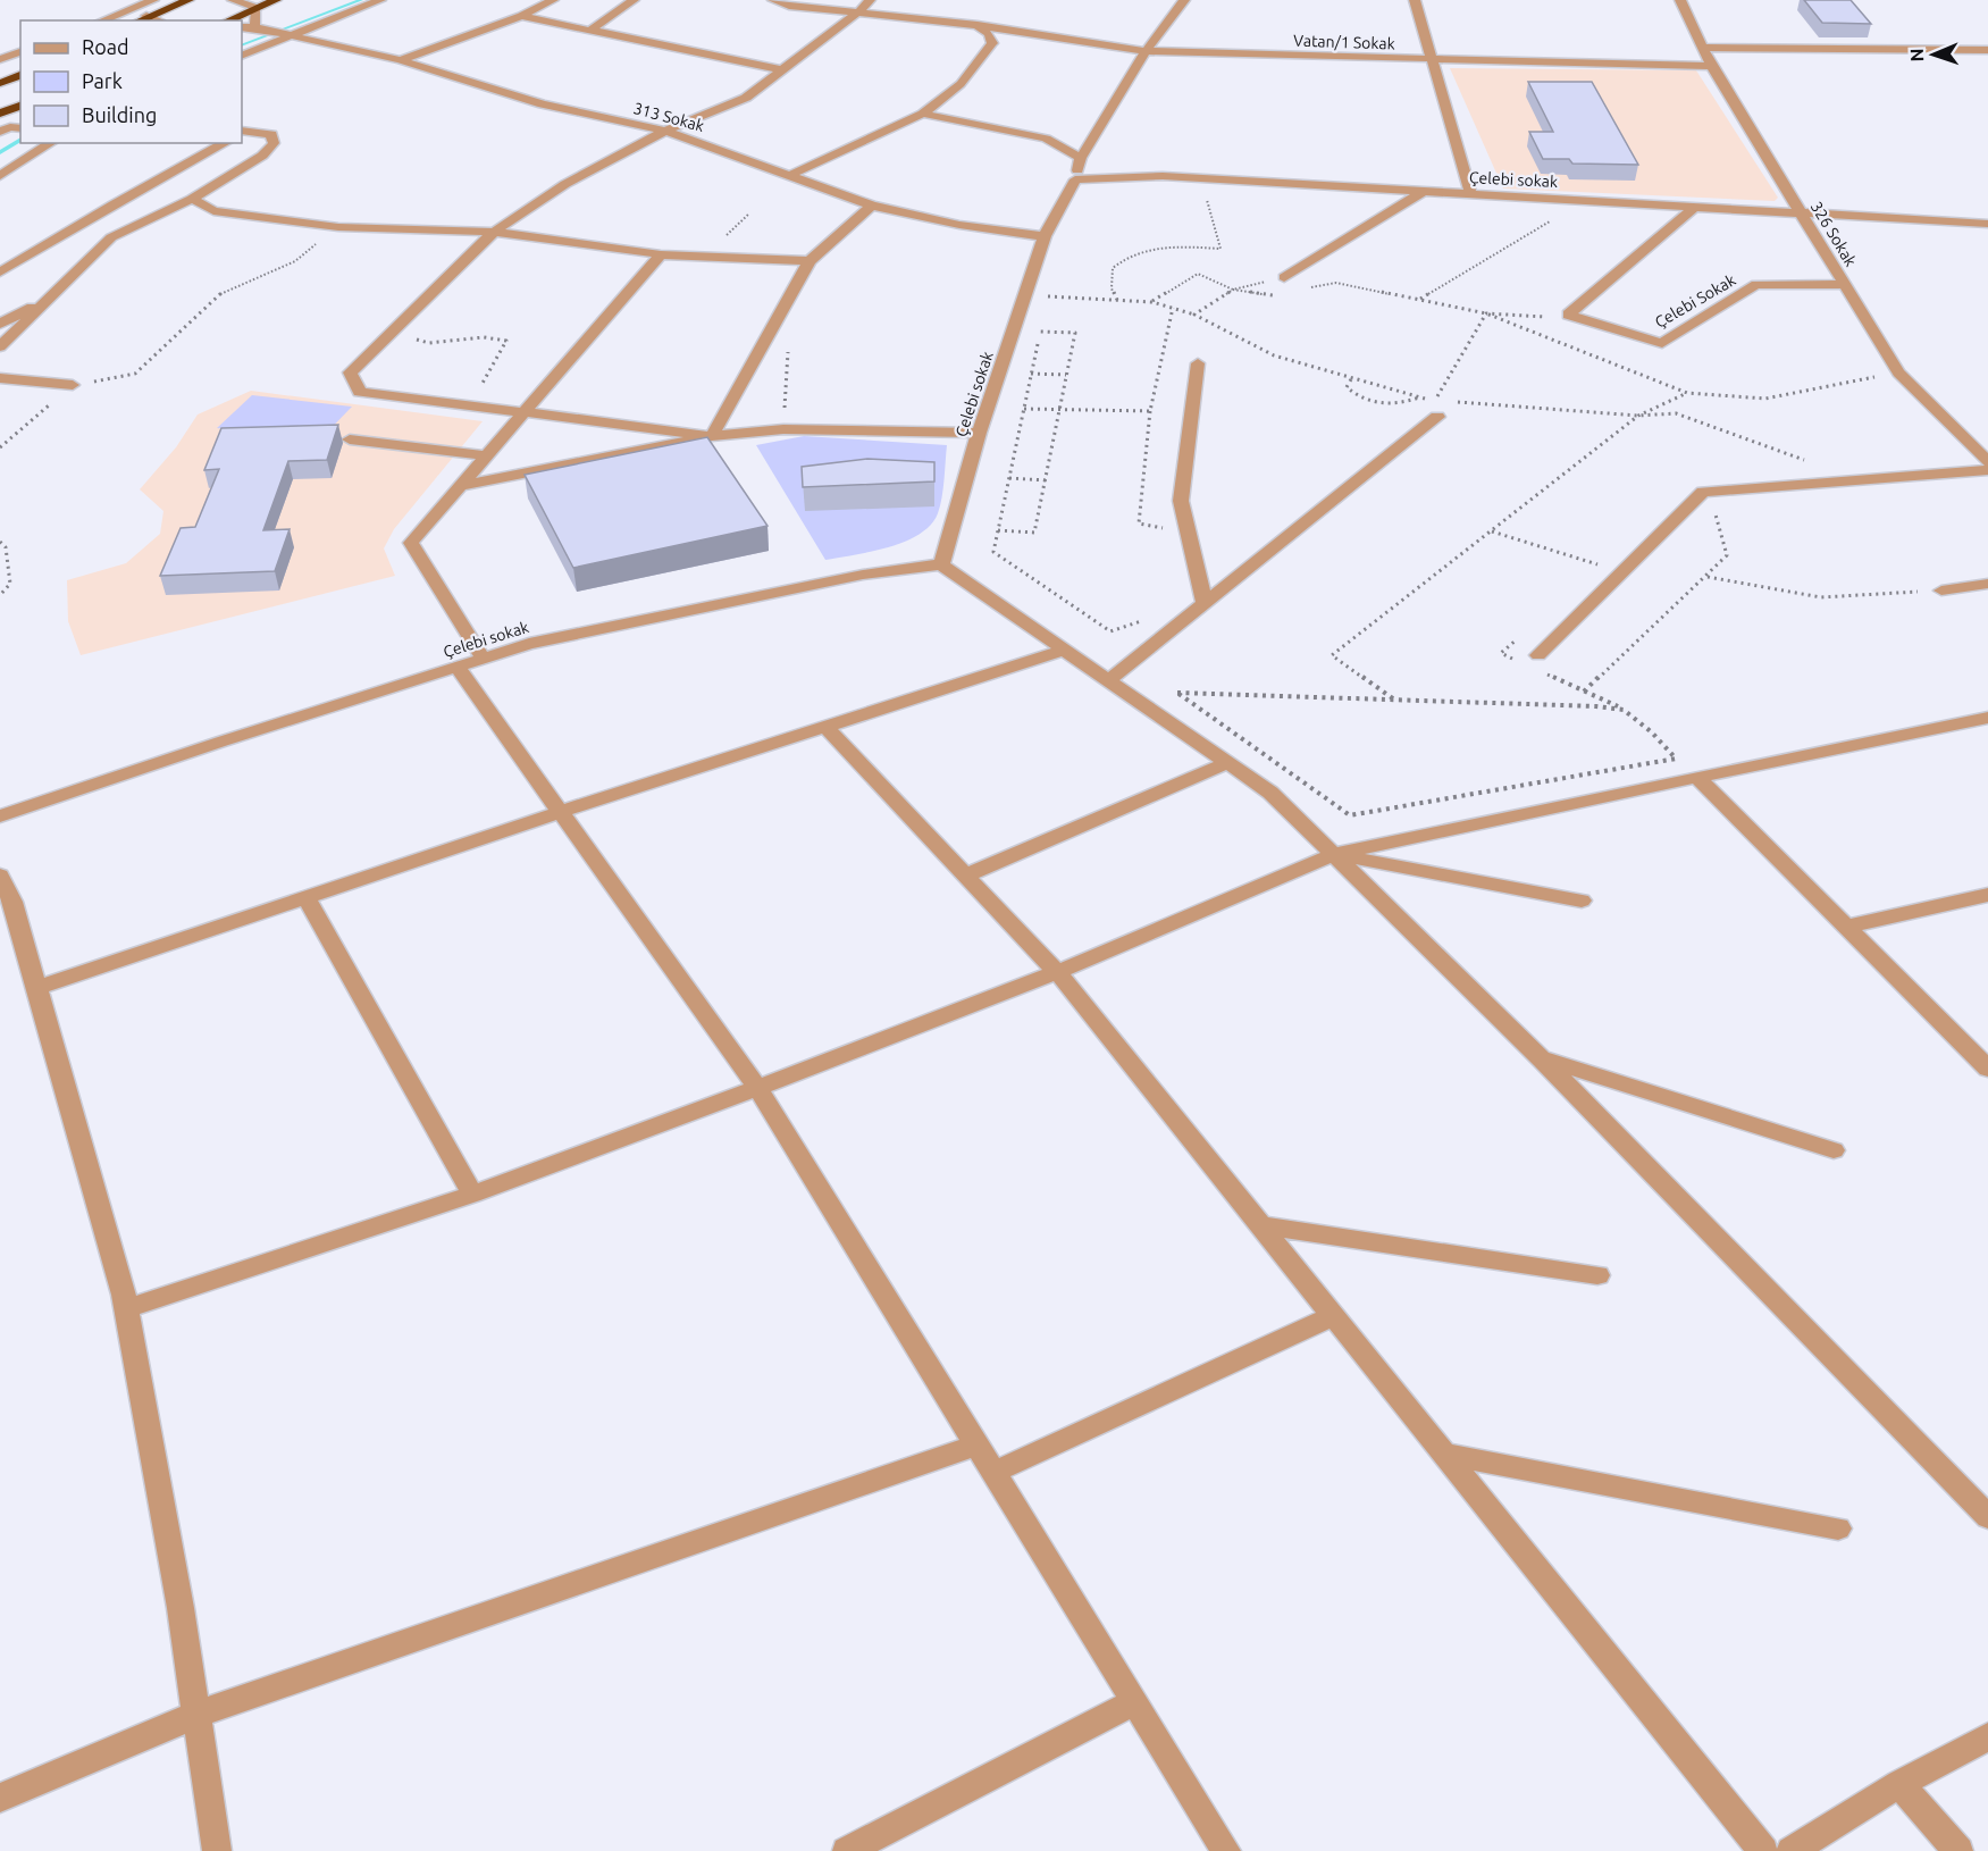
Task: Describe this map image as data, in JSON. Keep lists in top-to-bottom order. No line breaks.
{"streets":{"street":["Vatan/1 Sokak","313 Sokak","Çelebi sokak","326 Sokak","Çelebi Sokak"]},"crossings":[["Vatan/1 Sokak","326 Sokak"],["313 Sokak","Çelebi sokak"],["Çelebi sokak","326 Sokak"],["Çelebi sokak","Çelebi Sokak"],["326 Sokak","Çelebi Sokak"]],"legend":["Road","Park","Building"],"north":"left"}
